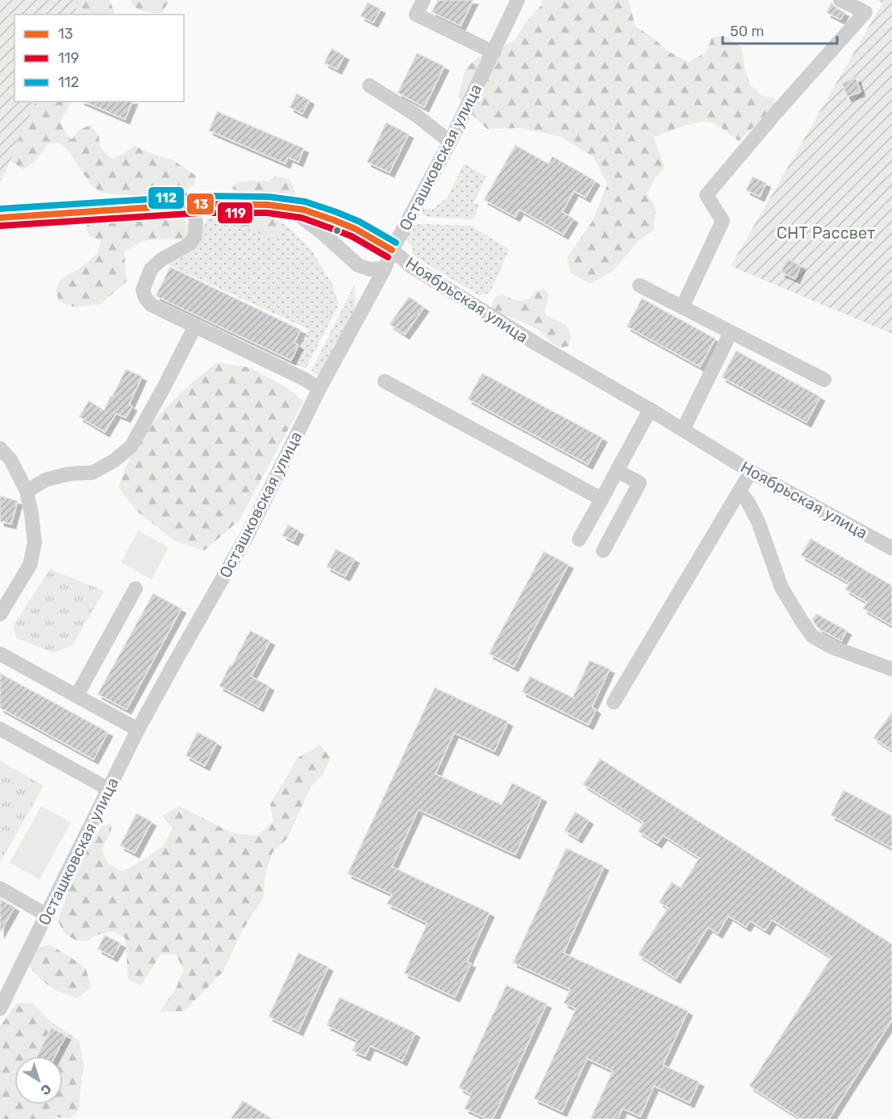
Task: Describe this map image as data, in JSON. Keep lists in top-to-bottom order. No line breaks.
{"streets":{"street":["Осташковская улица","Ноябрьская улица"]},"crossings":[["Осташковская улица","Ноябрьская улица"]],"parks":["СНТ Рассвет"],"lines":["transit line 112","transit line 13","transit line 119"],"legend":["13","119","112"],"scale_bar":"50 m","north":"bottom right"}
